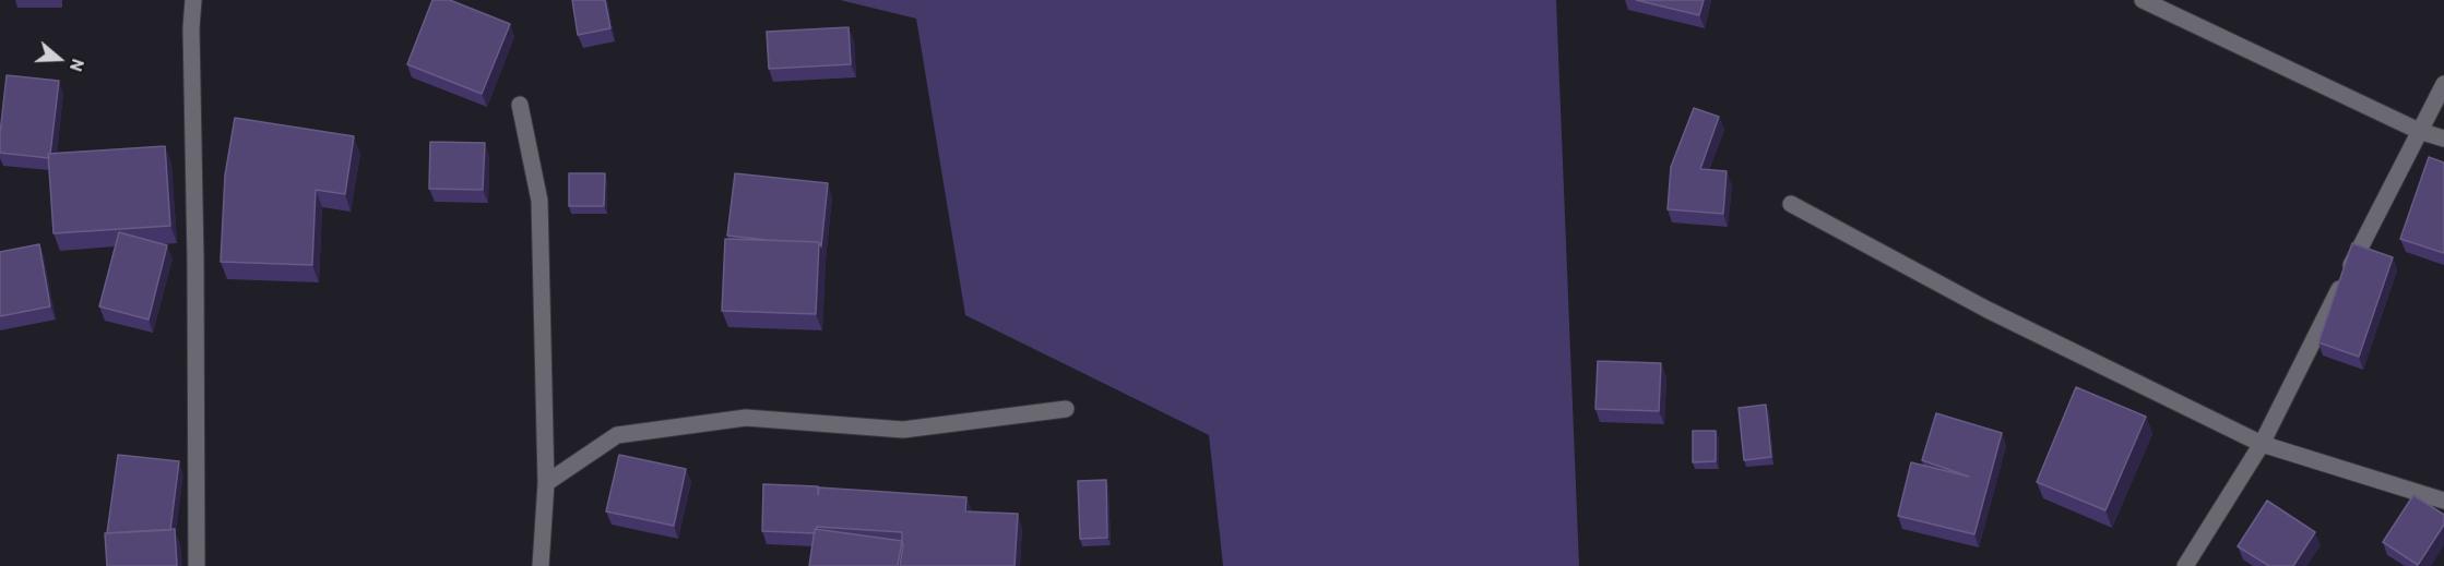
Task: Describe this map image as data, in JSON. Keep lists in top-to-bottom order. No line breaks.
{"north":"right"}
